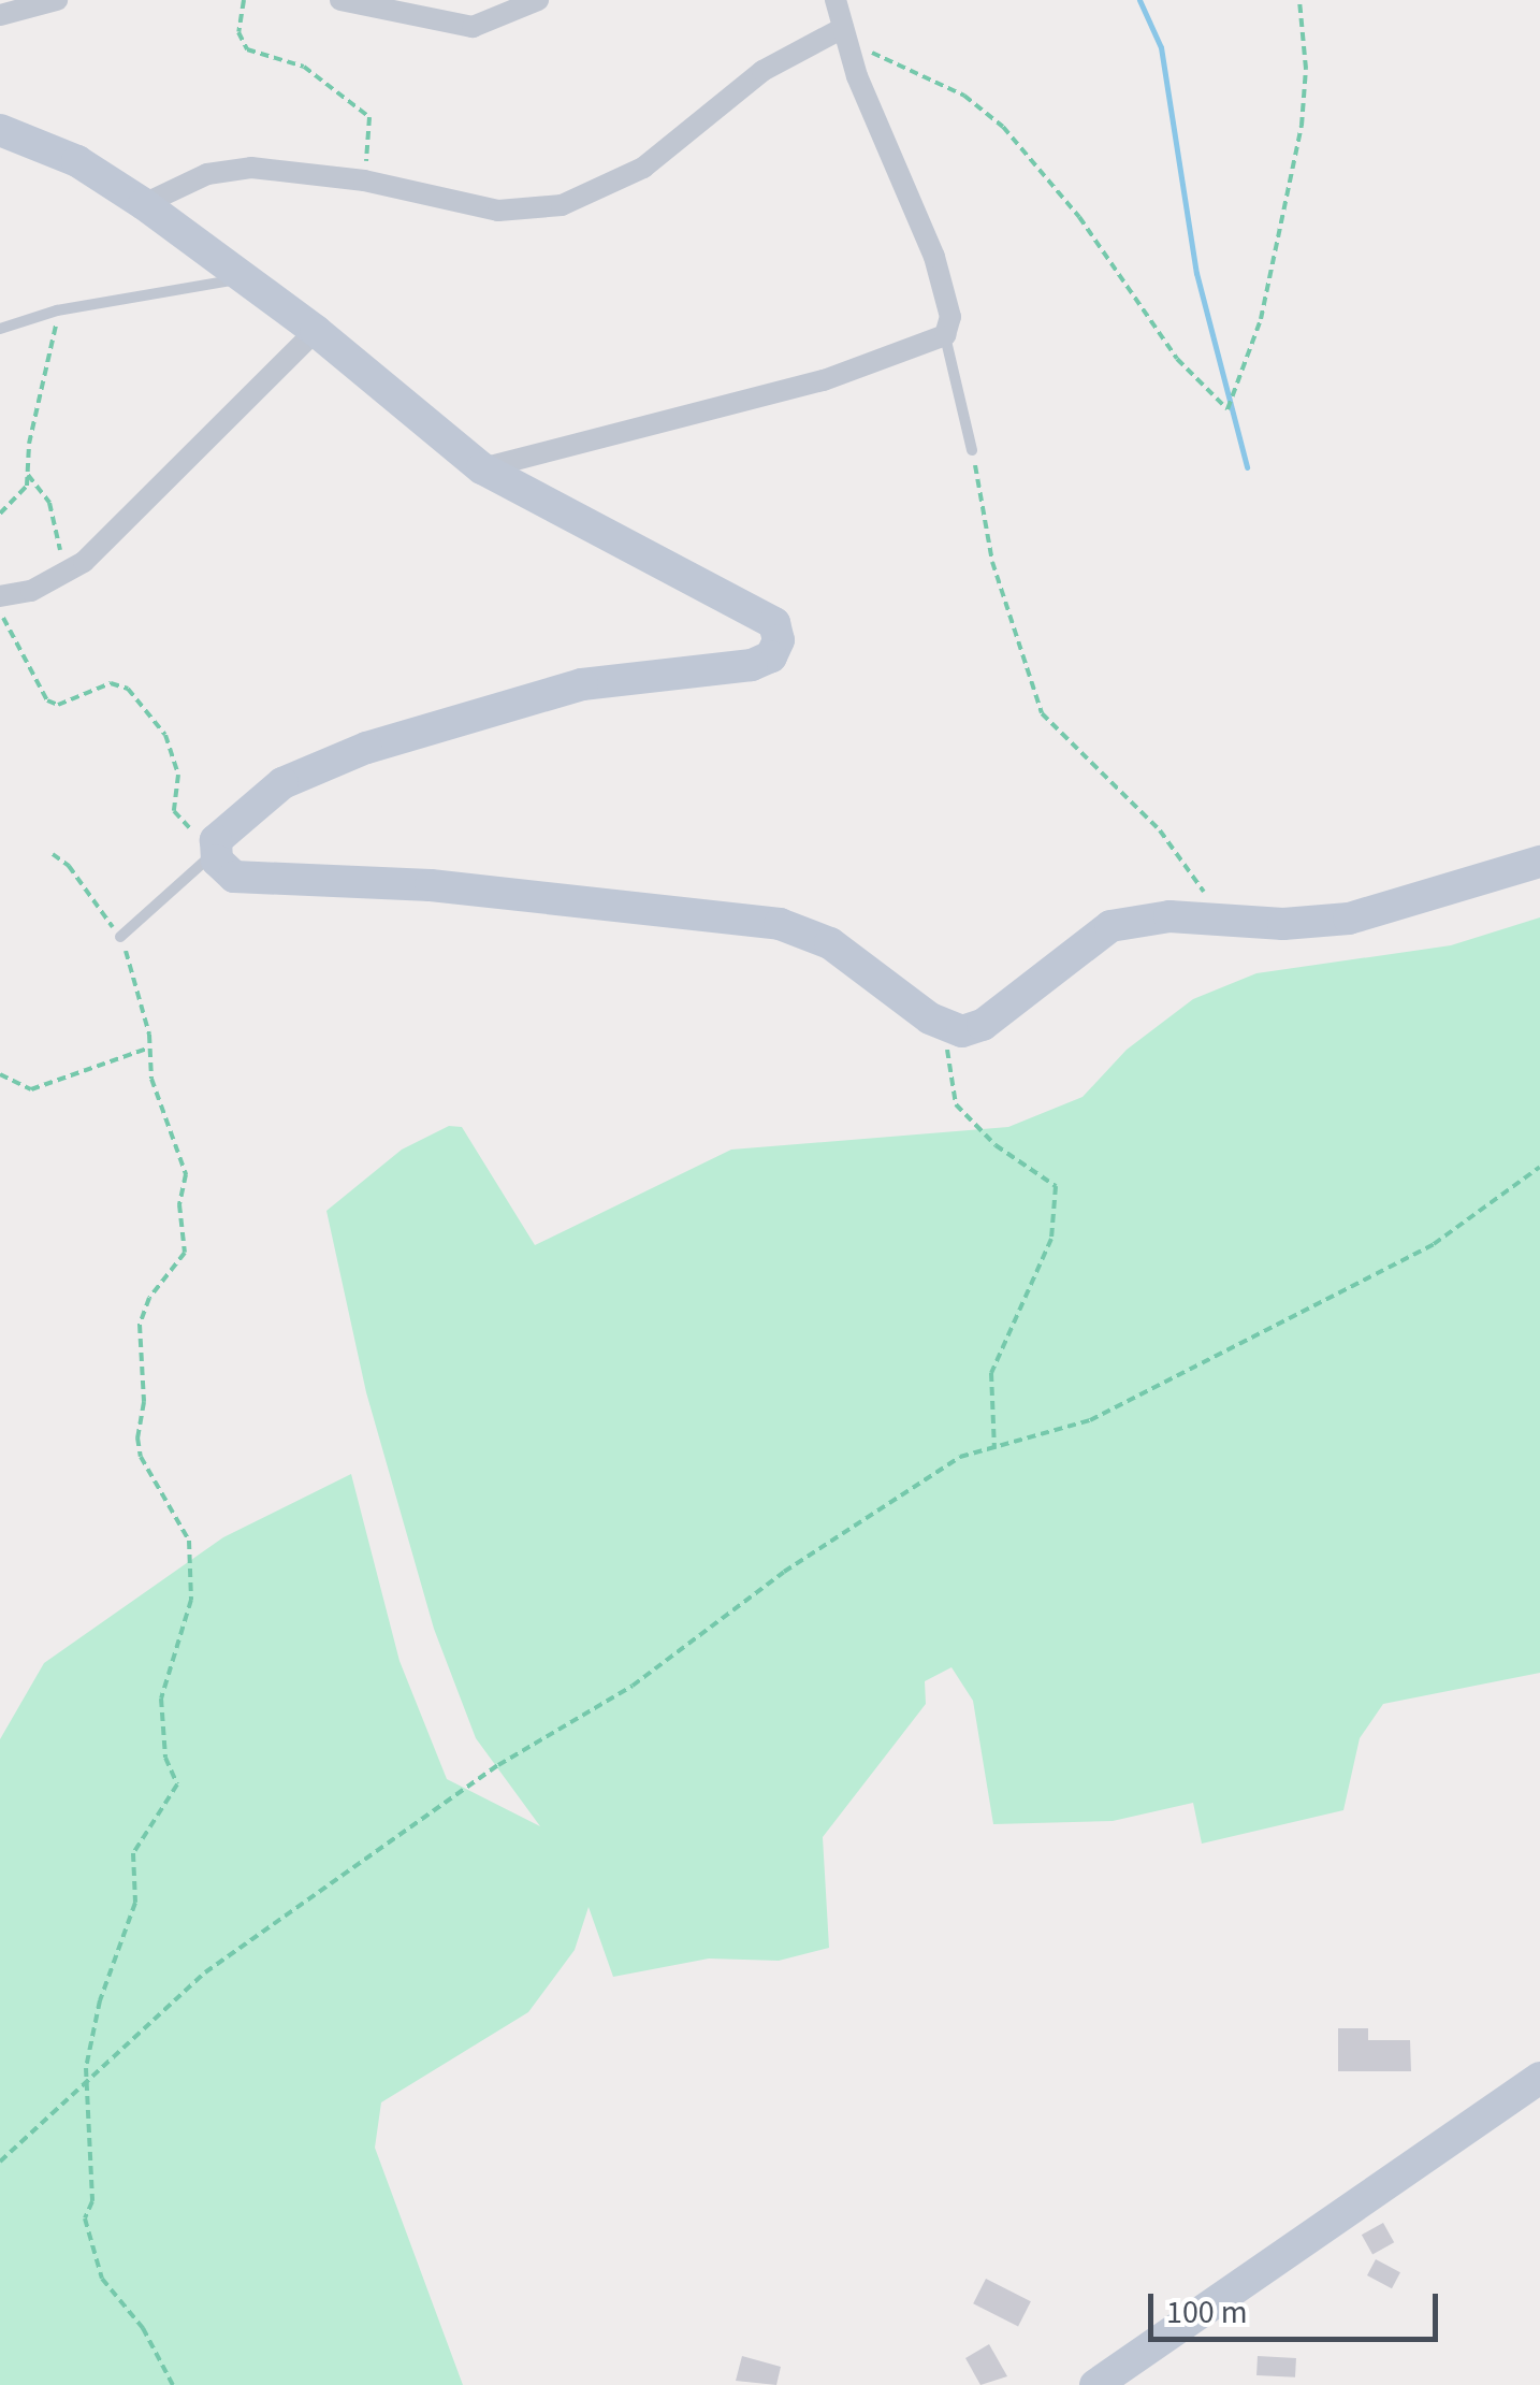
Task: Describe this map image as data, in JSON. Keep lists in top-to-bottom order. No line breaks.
{"scale_bar":"100 m"}
